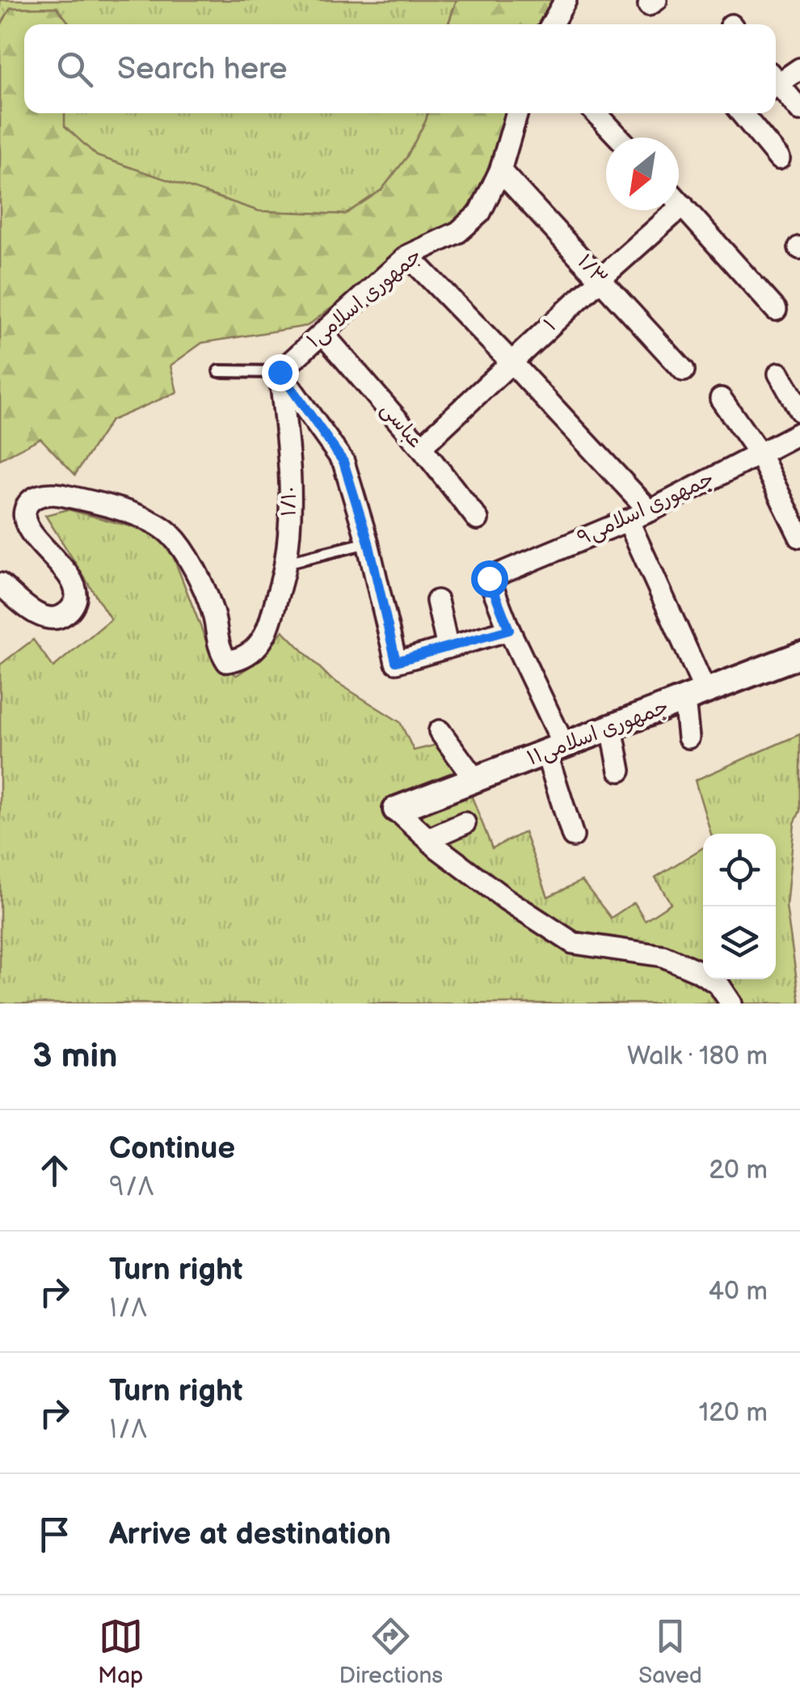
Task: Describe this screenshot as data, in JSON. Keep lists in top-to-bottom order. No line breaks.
{"streets":{"street":["۱/۳","جمهوری اسلامی۱","۱","عباسی","۱/۱۰","جمهوری اسلامی۹","جمهوری اسلامی۱۱"]},"crossings":[["۱/۳","جمهوری اسلامی۱"],["۱/۳","۱"],["جمهوری اسلامی۱","عباسی"],["جمهوری اسلامی۱","۱/۱۰"],["۱","عباسی"]],"north":"bottom left","page":{"search":"Search here","heading":["3 min","Walk · 180 m"],"list":[["Continue","۹/۸","20 m"],["Turn right","۱/۸","40 m"],["Turn right","۱/۸","120 m"],"Arrive at destination"],"nav":["Map","Directions","Saved"]}}
